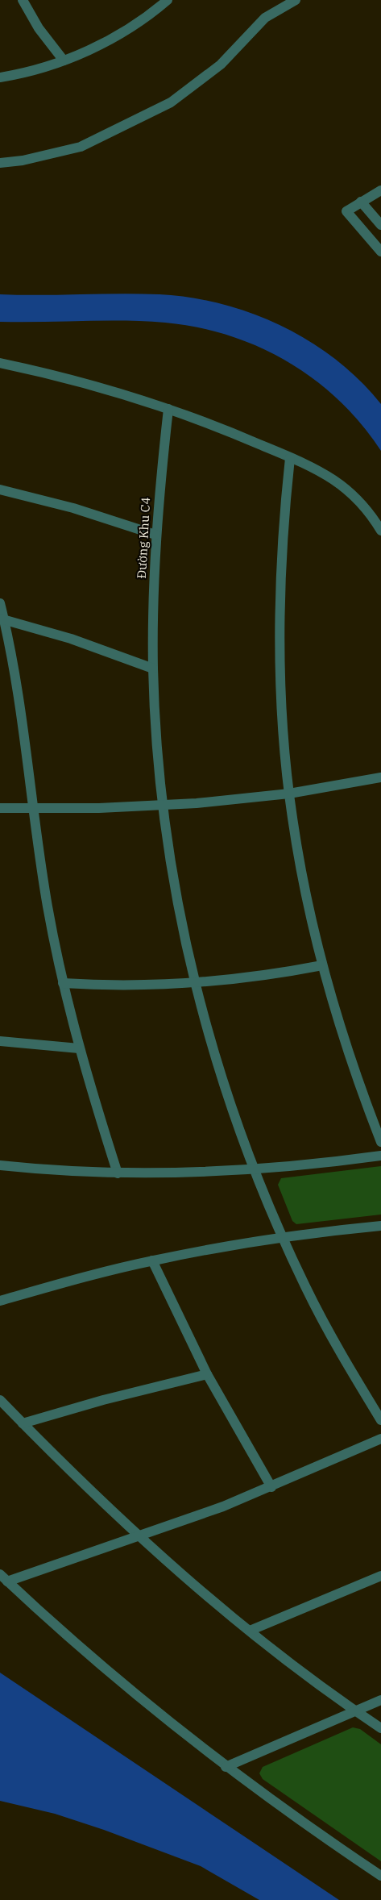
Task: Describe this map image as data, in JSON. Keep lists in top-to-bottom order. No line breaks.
{"streets":{"street":["Đường Khu C4"]}}
